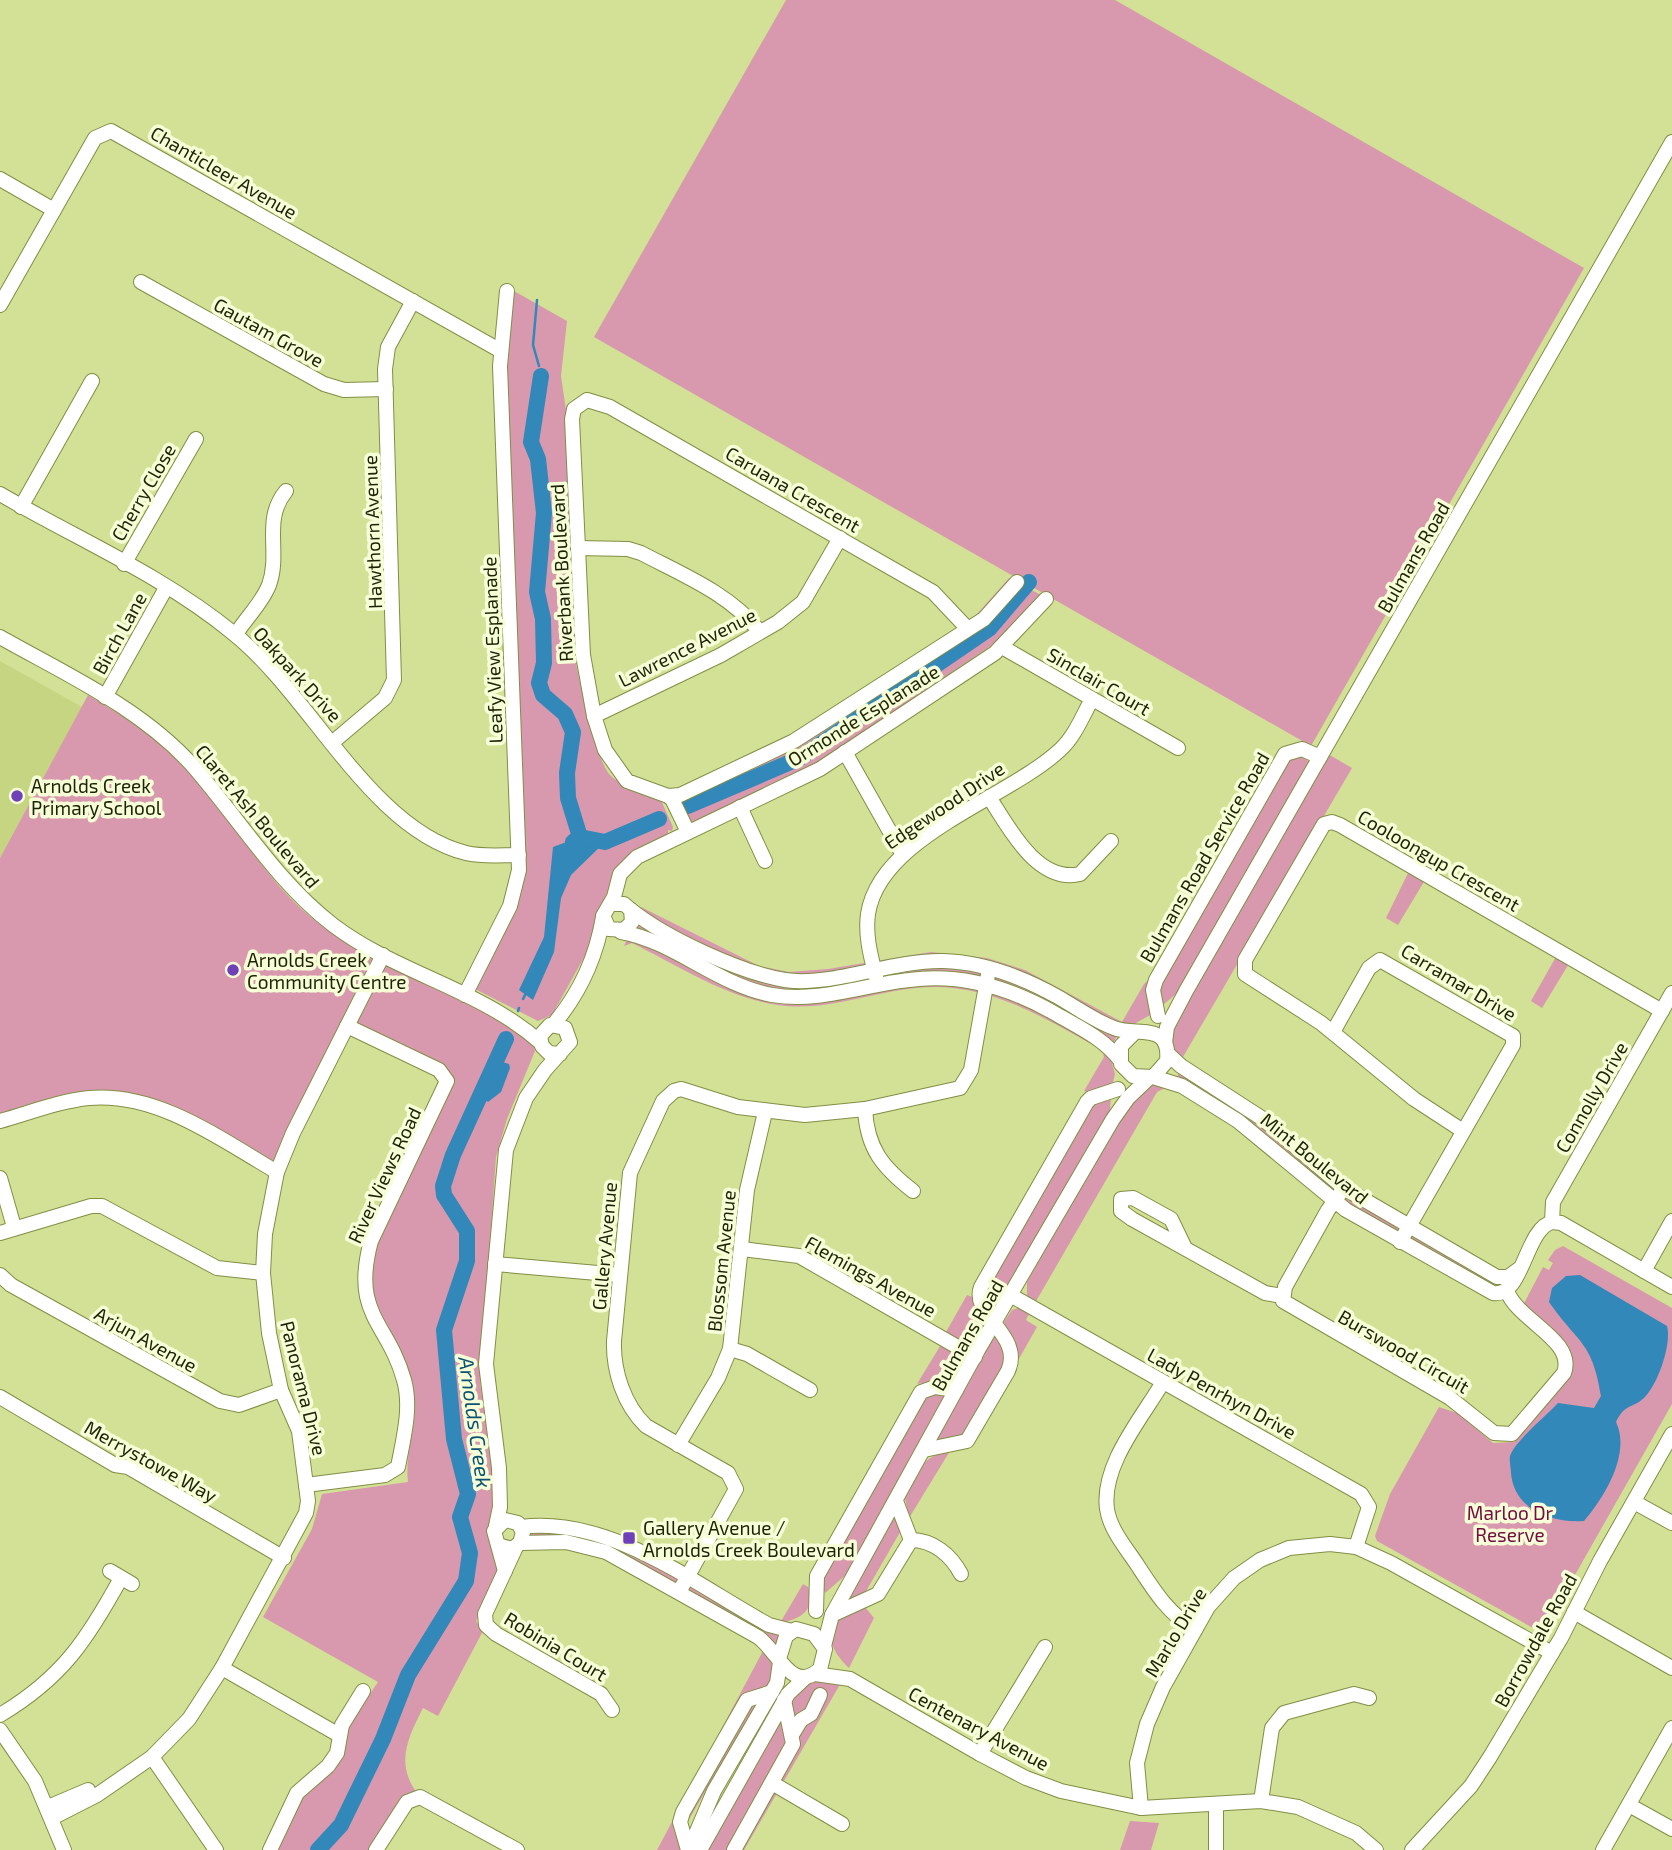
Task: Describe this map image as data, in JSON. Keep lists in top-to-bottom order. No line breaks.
{"streets":{"street":["Chanticleer Avenue","Gautam Grove","Caruana Crescent","Cherry Close","Hawthorn Avenue","Bulmans Road","Riverbank Boulevard","Birch Lane","Lawrence Avenue","Leafy View Esplanade","Oakpark Drive","Sinclair Court","Ormonde Esplanade","Edgewood Drive","Claret Ash Boulevard","Bulmans Road Service Road","Cooloongup Crescent","Carramar Drive","Connolly Drive","Mint Boulevard","River Views Road","Gallery Avenue","Blossom Avenue","Flemings Avenue","Arjun Avenue","Burswood Circuit","Panorama Drive","Lady Penrhyn Drive","Merrystowe Way","Marlo Drive","Borrowdale Road","Robinia Court","Centenary Avenue"]},"crossings":[["Chanticleer Avenue","Hawthorn Avenue"],["Chanticleer Avenue","Leafy View Esplanade"],["Gautam Grove","Hawthorn Avenue"],["Caruana Crescent","Riverbank Boulevard"],["Caruana Crescent","Lawrence Avenue"],["Cherry Close","Oakpark Drive"],["Hawthorn Avenue","Oakpark Drive"],["Bulmans Road","Bulmans Road Service Road"],["Bulmans Road","Mint Boulevard"],["Bulmans Road","Flemings Avenue"],["Bulmans Road","Lady Penrhyn Drive"],["Bulmans Road","Centenary Avenue"],["Riverbank Boulevard","Lawrence Avenue"],["Birch Lane","Oakpark Drive"],["Birch Lane","Claret Ash Boulevard"],["Leafy View Esplanade","Oakpark Drive"],["Leafy View Esplanade","Claret Ash Boulevard"],["Sinclair Court","Ormonde Esplanade"],["Sinclair Court","Edgewood Drive"],["Claret Ash Boulevard","Panorama Drive"],["Cooloongup Crescent","Carramar Drive"],["Cooloongup Crescent","Connolly Drive"],["Carramar Drive","Mint Boulevard"],["Mint Boulevard","Burswood Circuit"],["River Views Road","Panorama Drive"],["Gallery Avenue","Blossom Avenue"],["Blossom Avenue","Flemings Avenue"],["Arjun Avenue","Panorama Drive"],["Panorama Drive","Merrystowe Way"],["Lady Penrhyn Drive","Marlo Drive"],["Marlo Drive","Borrowdale Road"],["Marlo Drive","Centenary Avenue"]],"water":["Arnolds Creek"],"parks":["Marloo Dr Reserve"],"places":{"other":["Arnolds Creek Primary School","Arnolds Creek Community Centre"],"transit":["Gallery Avenue / Arnolds Creek Boulevard"]}}
